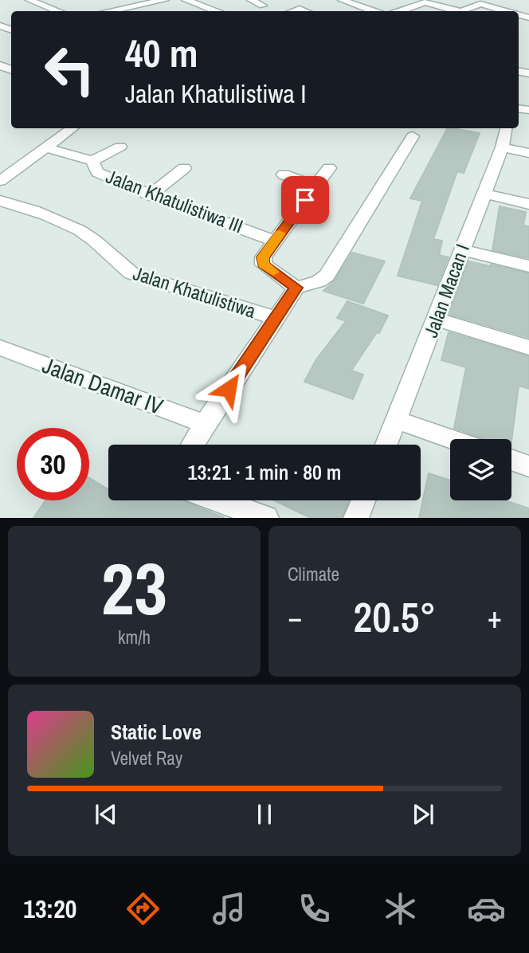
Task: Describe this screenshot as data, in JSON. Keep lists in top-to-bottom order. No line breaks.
{"streets":{"street":["Jalan Khatulistiwa III","Jalan Macan I","Jalan Khatulistiwa","Jalan Damar IV"]},"page":{"turn":["40 m","Jalan Khatulistiwa I"],"limit":"30","trip":"13:21 · 1 min · 80 m","tile":[["23","km/h"],"Climate"],"heat":["−","20.5°","+"],"song":["Static Love","Velvet Ray"],"tabs":"13:20"}}
